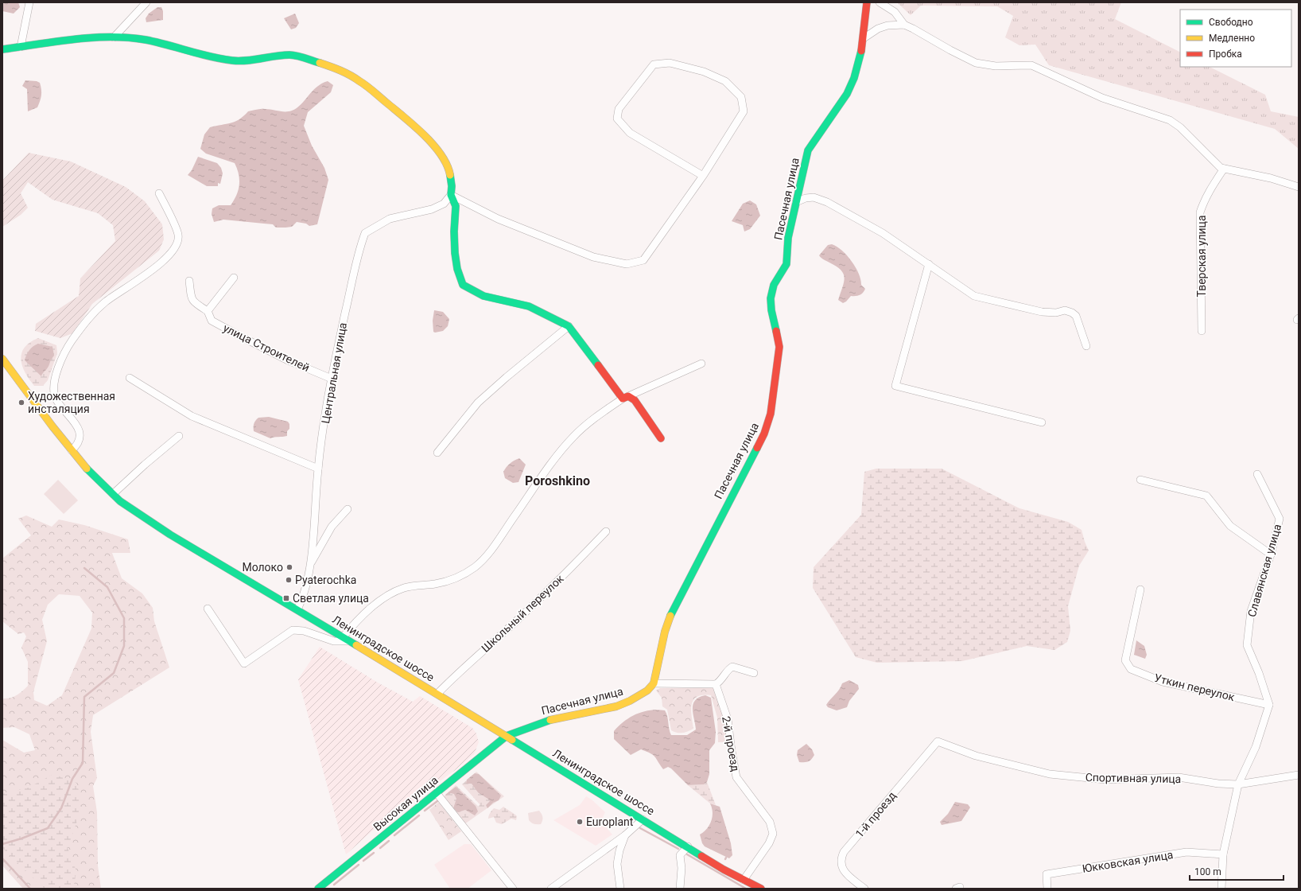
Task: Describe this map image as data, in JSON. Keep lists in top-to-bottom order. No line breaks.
{"streets":{"street":["Пасечная улица","Тверская улица","улица Строителей","Центральная улица","Славянская улица","Школьный переулок","Ленинградское шоссе","Уткин переулок","2-й проезд","Спортивная улица","Высокая улица","1-й проезд","Юкковская улица"]},"crossings":[["Пасечная улица","Ленинградское шоссе"],["Пасечная улица","Высокая улица"],["улица Строителей","Центральная улица"],["Центральная улица","Ленинградское шоссе"],["Славянская улица","Уткин переулок"],["Школьный переулок","Ленинградское шоссе"],["Ленинградское шоссе","2-й проезд"],["Ленинградское шоссе","Высокая улица"],["Спортивная улица","1-й проезд"]],"districts":["Poroshkino"],"places":{"other":["Художественная инсталяция","Молоко","Pyaterochka","Europlant"],"transit":["Светлая улица"]},"legend":["Свободно","Медленно","Пробка"],"scale_bar":"100 m"}
